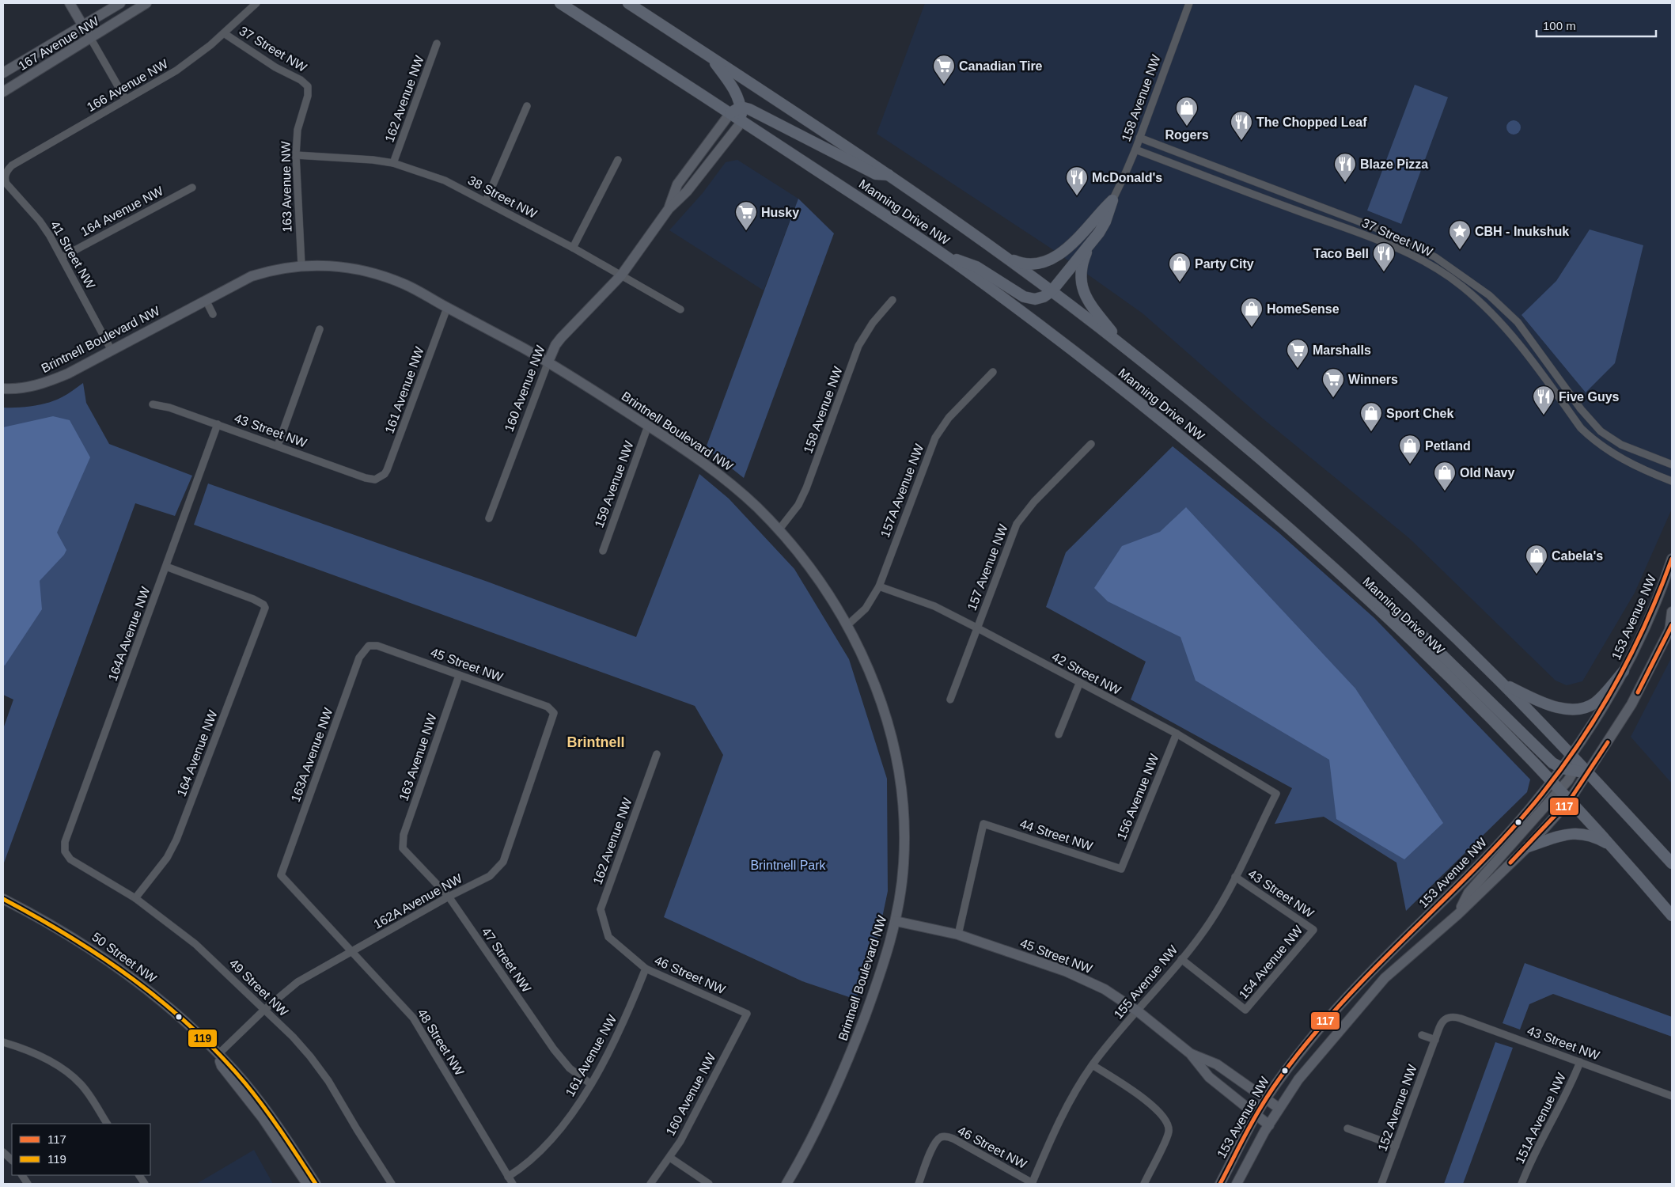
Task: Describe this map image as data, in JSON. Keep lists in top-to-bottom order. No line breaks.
{"streets":{"main road":["167 Avenue NW","Manning Drive NW","Brintnell Boulevard NW","160 Avenue NW","153 Avenue NW","45 Street NW","50 Street NW"],"street":["37 Street NW","166 Avenue NW","158 Avenue NW","162 Avenue NW","163 Avenue NW","38 Street NW","164 Avenue NW","41 Street NW","161 Avenue NW","43 Street NW","159 Avenue NW","157A Avenue NW","157 Avenue NW","164A Avenue NW","42 Street NW","163A Avenue NW","156 Avenue NW","44 Street NW","162A Avenue NW","47 Street NW","154 Avenue NW","46 Street NW","155 Avenue NW","49 Street NW","48 Street NW","152 Avenue NW","151A Avenue NW"]},"crossings":[["37 Street NW","166 Avenue NW"],["37 Street NW","158 Avenue NW"],["37 Street NW","163 Avenue NW"],["166 Avenue NW","41 Street NW"],["158 Avenue NW","Brintnell Boulevard NW"],["162 Avenue NW","38 Street NW"],["162 Avenue NW","46 Street NW"],["163 Avenue NW","38 Street NW"],["163 Avenue NW","Brintnell Boulevard NW"],["163 Avenue NW","45 Street NW"],["163 Avenue NW","47 Street NW"],["38 Street NW","160 Avenue NW"],["164 Avenue NW","41 Street NW"],["164 Avenue NW","164A Avenue NW"],["164 Avenue NW","49 Street NW"],["Manning Drive NW","160 Avenue NW"],["Manning Drive NW","153 Avenue NW"],["41 Street NW","Brintnell Boulevard NW"],["Brintnell Boulevard NW","160 Avenue NW"],["Brintnell Boulevard NW","161 Avenue NW"],["Brintnell Boulevard NW","159 Avenue NW"],["Brintnell Boulevard NW","157A Avenue NW"],["Brintnell Boulevard NW","45 Street NW"],["160 Avenue NW","46 Street NW"],["161 Avenue NW","43 Street NW"],["161 Avenue NW","47 Street NW"],["161 Avenue NW","46 Street NW"],["161 Avenue NW","48 Street NW"],["43 Street NW","164A Avenue NW"],["43 Street NW","154 Avenue NW"],["43 Street NW","155 Avenue NW"],["43 Street NW","152 Avenue NW"],["43 Street NW","151A Avenue NW"],["157A Avenue NW","42 Street NW"],["157 Avenue NW","42 Street NW"],["153 Avenue NW","45 Street NW"],["164A Avenue NW","49 Street NW"],["45 Street NW","163A Avenue NW"],["45 Street NW","44 Street NW"],["45 Street NW","162A Avenue NW"],["45 Street NW","155 Avenue NW"],["42 Street NW","156 Avenue NW"],["42 Street NW","155 Avenue NW"],["163A Avenue NW","48 Street NW"],["156 Avenue NW","44 Street NW"],["162A Avenue NW","50 Street NW"],["162A Avenue NW","47 Street NW"],["162A Avenue NW","49 Street NW"],["162A Avenue NW","48 Street NW"],["154 Avenue NW","155 Avenue NW"],["46 Street NW","155 Avenue NW"]],"districts":["Brintnell"],"parks":["Brintnell Park"],"places":{"supermarket":["Canadian Tire","Husky","Marshalls","Winners"],"shop":["Rogers","Party City","HomeSense","Sport Chek","Petland","Old Navy","Cabela's"],"restaurant":["The Chopped Leaf","Blaze Pizza","McDonald's","Taco Bell","Five Guys"],"place":["CBH - Inukshuk"]},"lines":["transit line 117","transit line 119"],"legend":["117","119"],"scale_bar":"100 m"}
